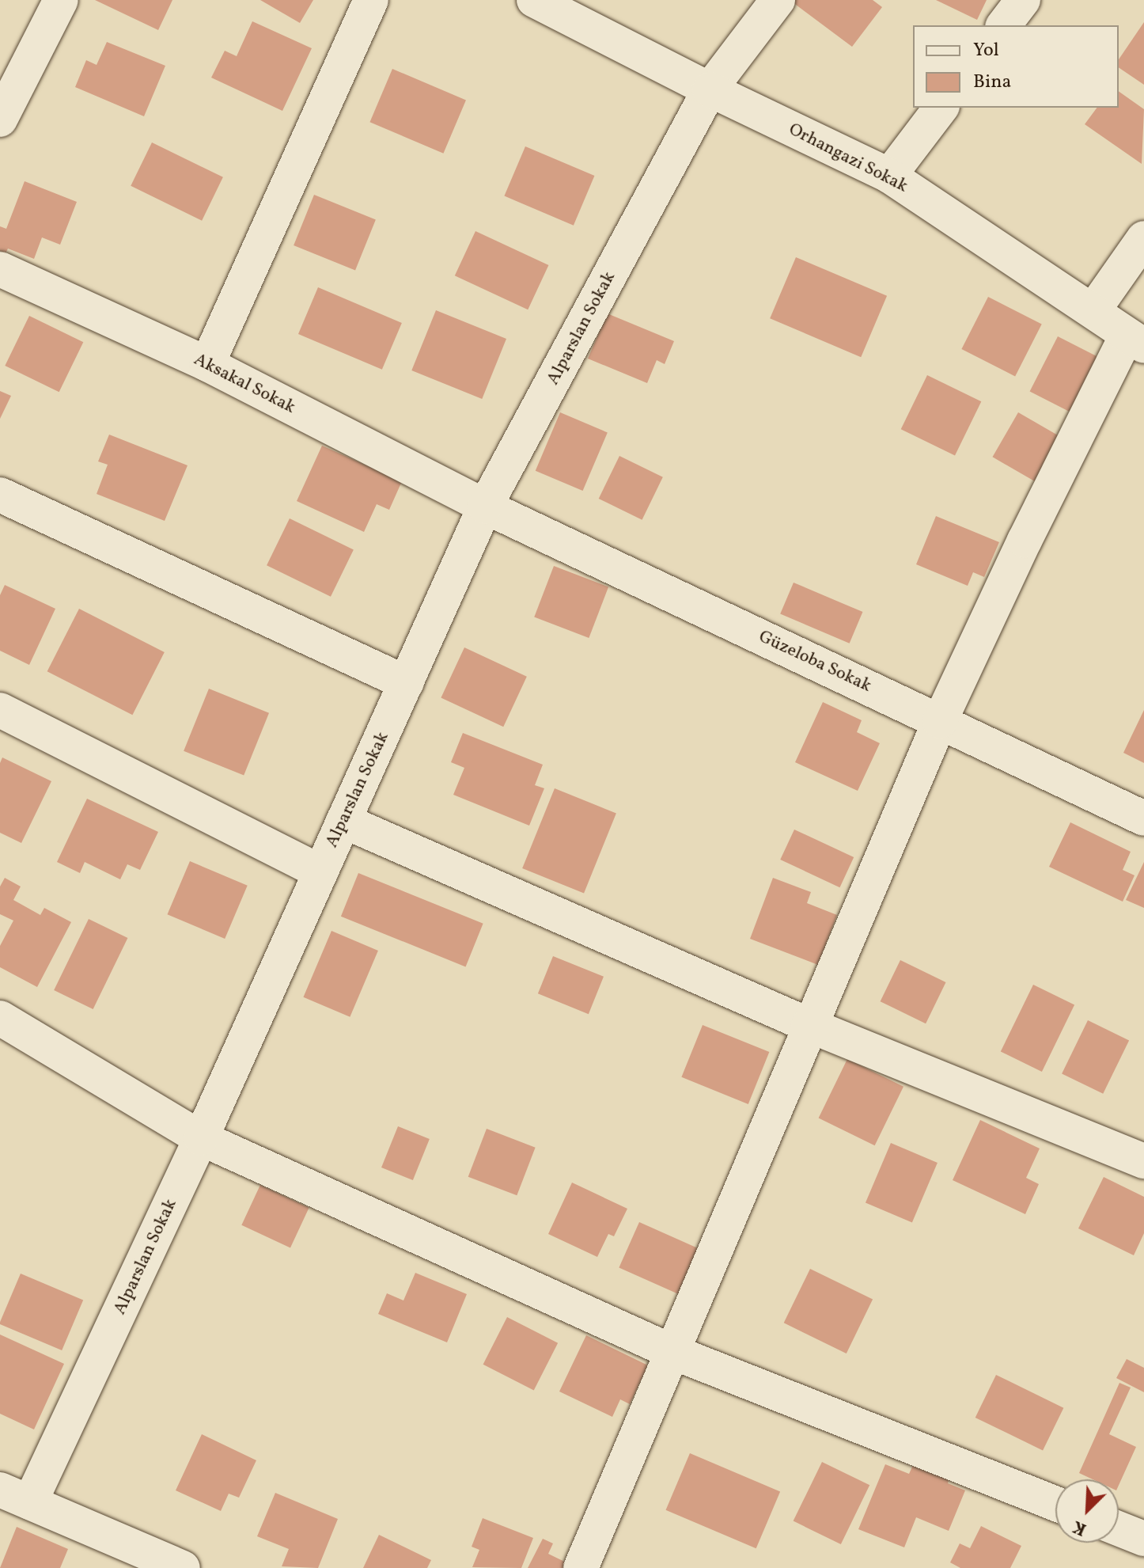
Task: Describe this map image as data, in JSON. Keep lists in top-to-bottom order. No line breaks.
{"streets":{"street":["Orhangazi Sokak","Alparslan Sokak","Aksakal Sokak","Güzeloba Sokak"]},"crossings":[["Orhangazi Sokak","Alparslan Sokak"],["Alparslan Sokak","Aksakal Sokak"],["Alparslan Sokak","Güzeloba Sokak"],["Aksakal Sokak","Güzeloba Sokak"]],"legend":["Yol","Bina"],"north":"bottom left"}
